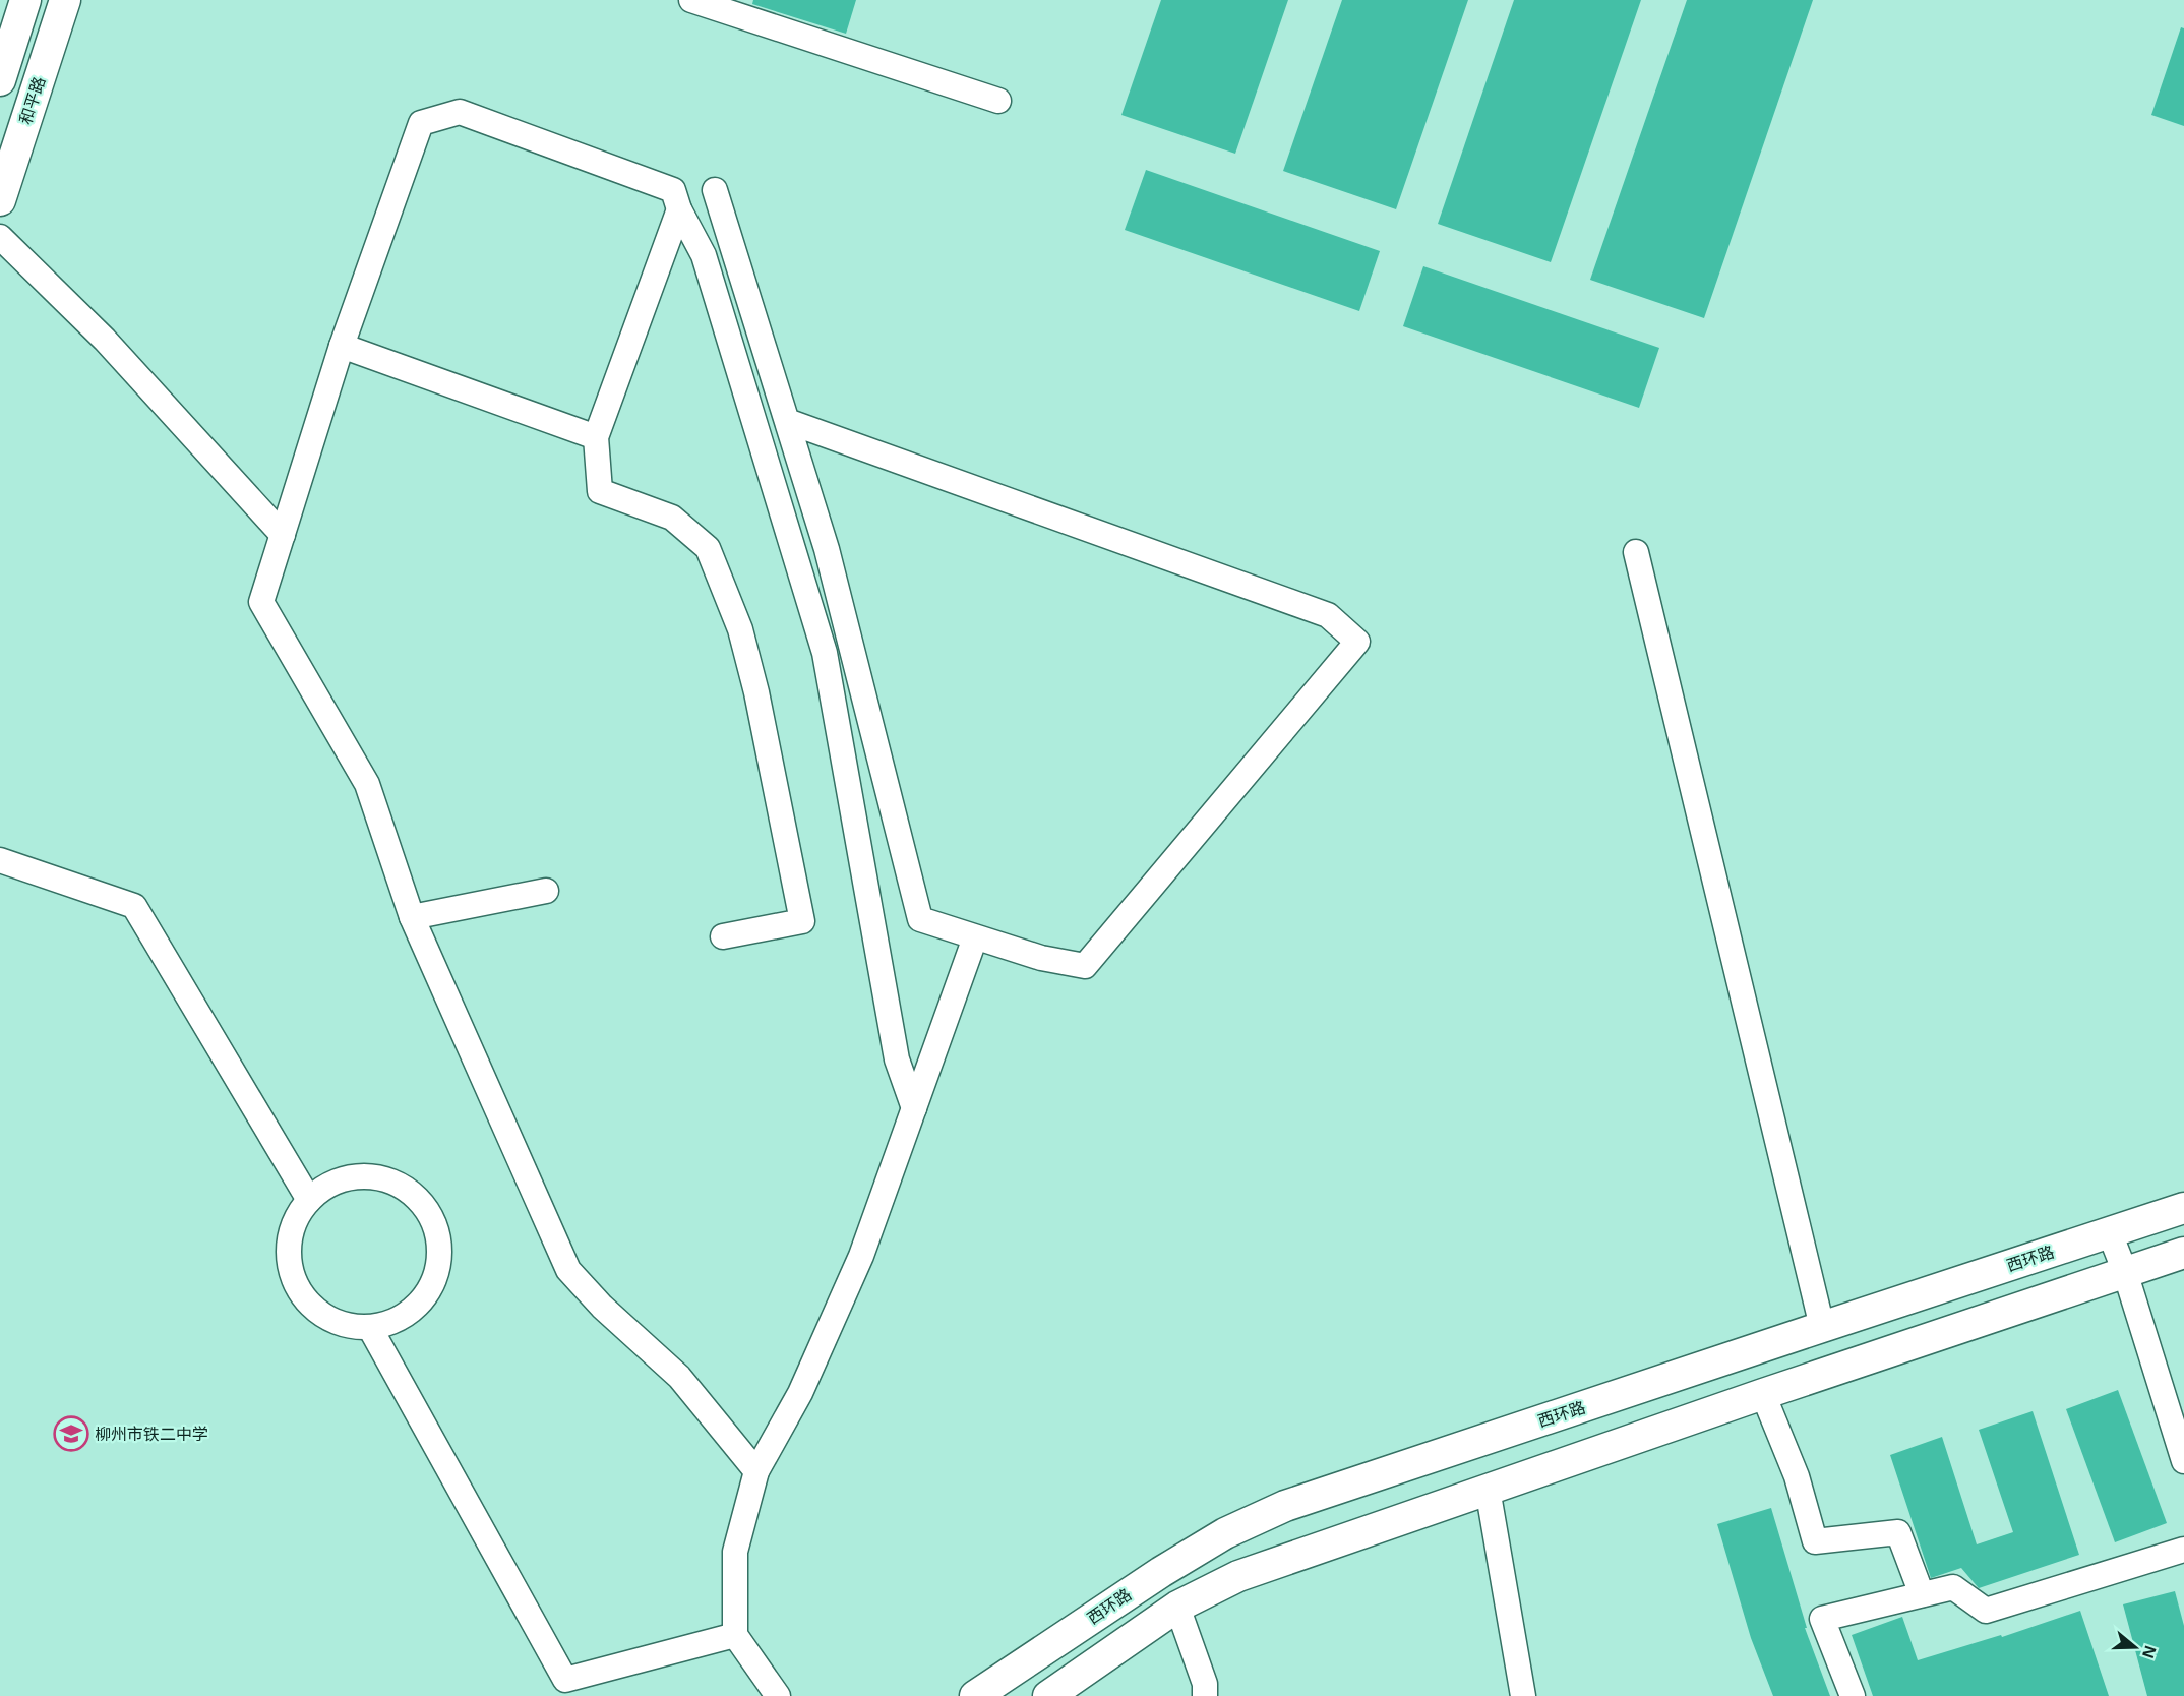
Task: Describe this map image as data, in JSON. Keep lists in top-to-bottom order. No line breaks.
{"streets":{"main road":["和平路","西环路"]},"places":{"school or university":["柳州市铁二中学"]},"north":"right"}
